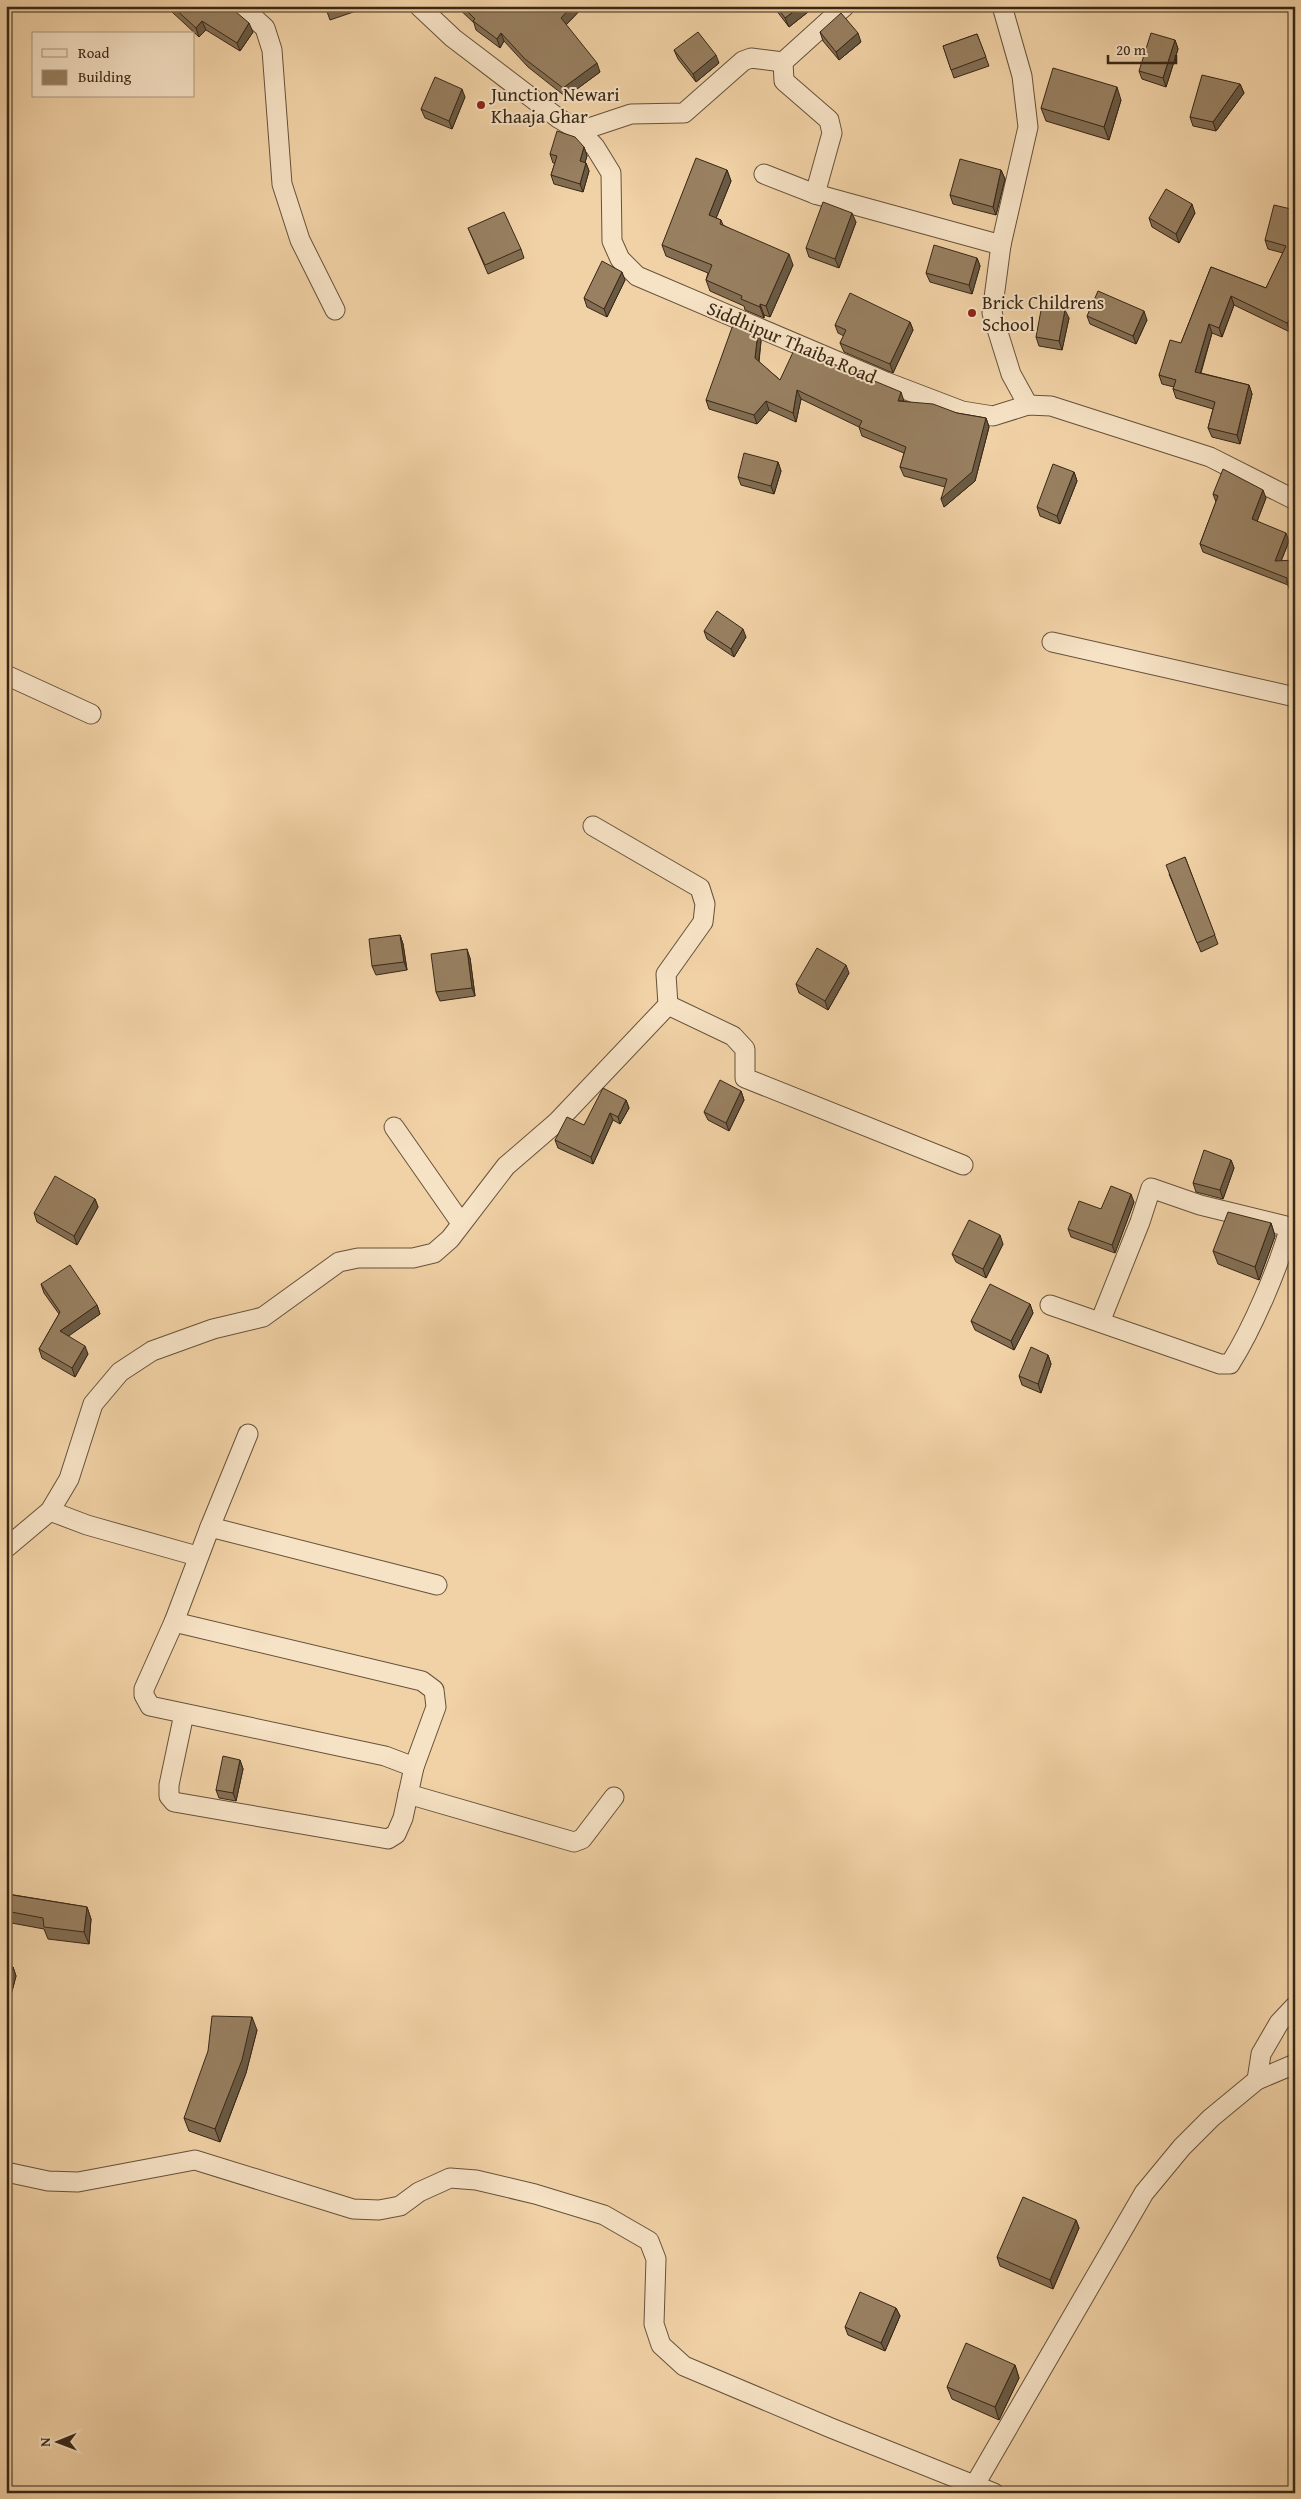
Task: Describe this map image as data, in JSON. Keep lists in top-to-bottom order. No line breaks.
{"streets":{"street":["Siddhipur Thaiba Road"]},"places":["Junction Newari Khaaja Ghar","Brick Childrens School"],"legend":["Road","Building"],"scale_bar":"20 m","north":"left"}
